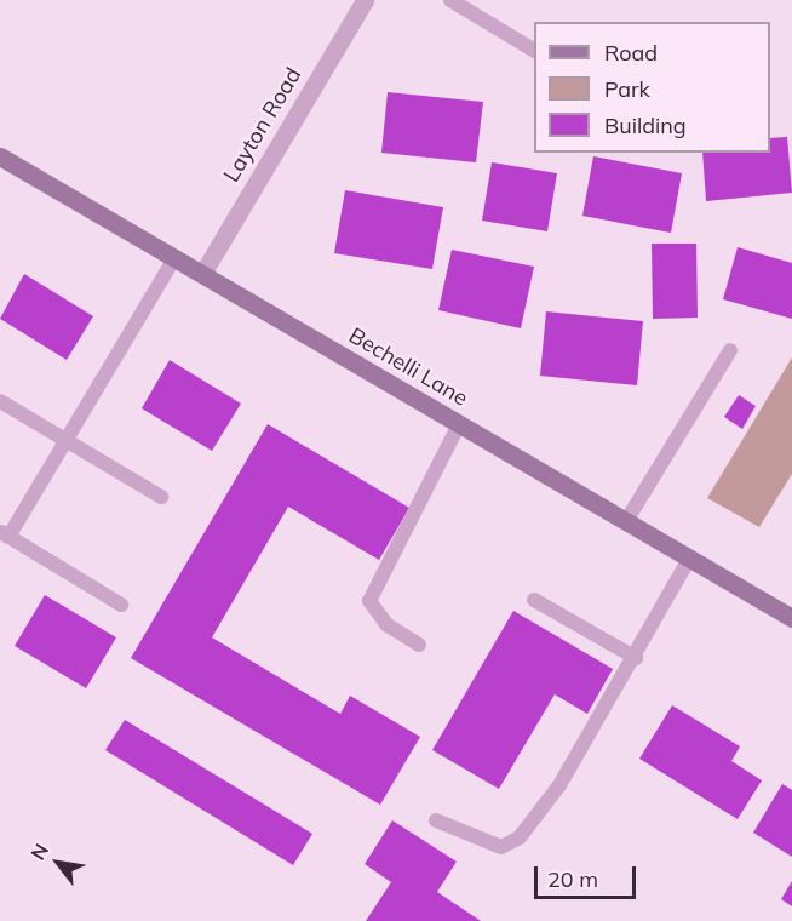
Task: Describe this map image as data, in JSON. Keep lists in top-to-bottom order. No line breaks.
{"streets":{"main road":["Bechelli Lane"],"street":["Layton Road"]},"crossings":[["Layton Road","Bechelli Lane"]],"legend":["Road","Park","Building"],"scale_bar":"20 m","north":"top left"}
